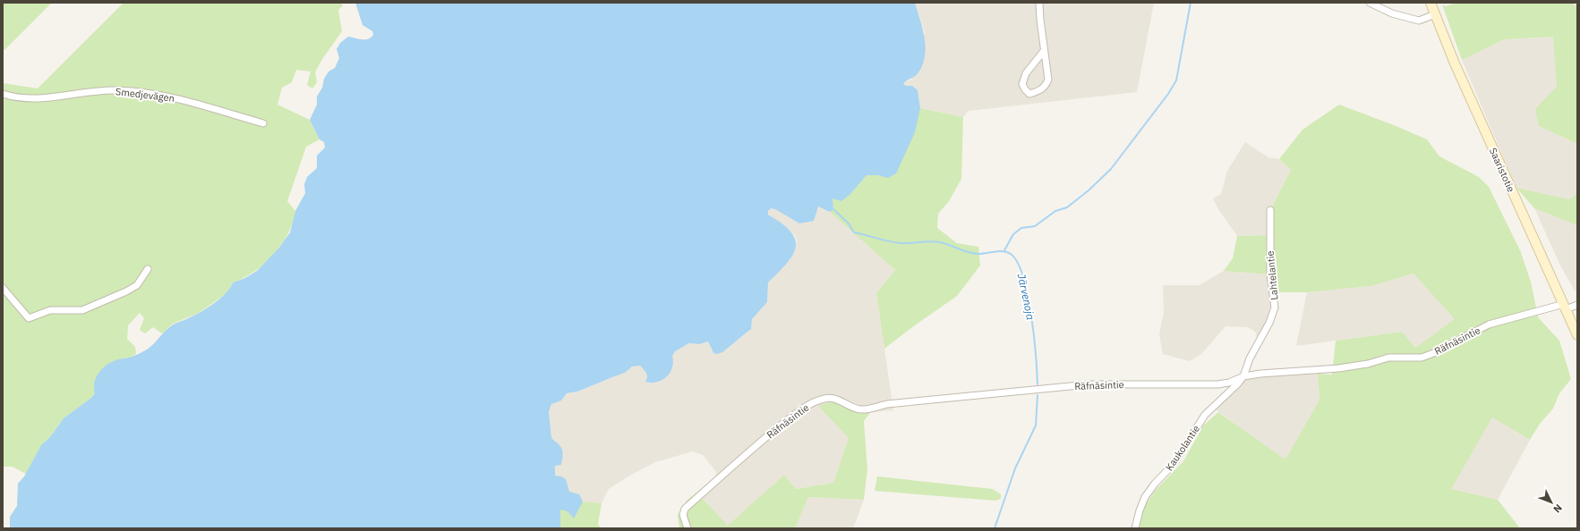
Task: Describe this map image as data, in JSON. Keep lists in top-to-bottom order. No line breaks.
{"streets":{"main road":["Saaristotie"],"street":["Smedjevägen","Lahtelantie","Räfnäsintie","Kaukolantie"]},"crossings":[["Saaristotie","Räfnäsintie"],["Lahtelantie","Räfnäsintie"],["Lahtelantie","Kaukolantie"],["Räfnäsintie","Kaukolantie"]],"water":["Järvenoja"],"north":"bottom right"}
